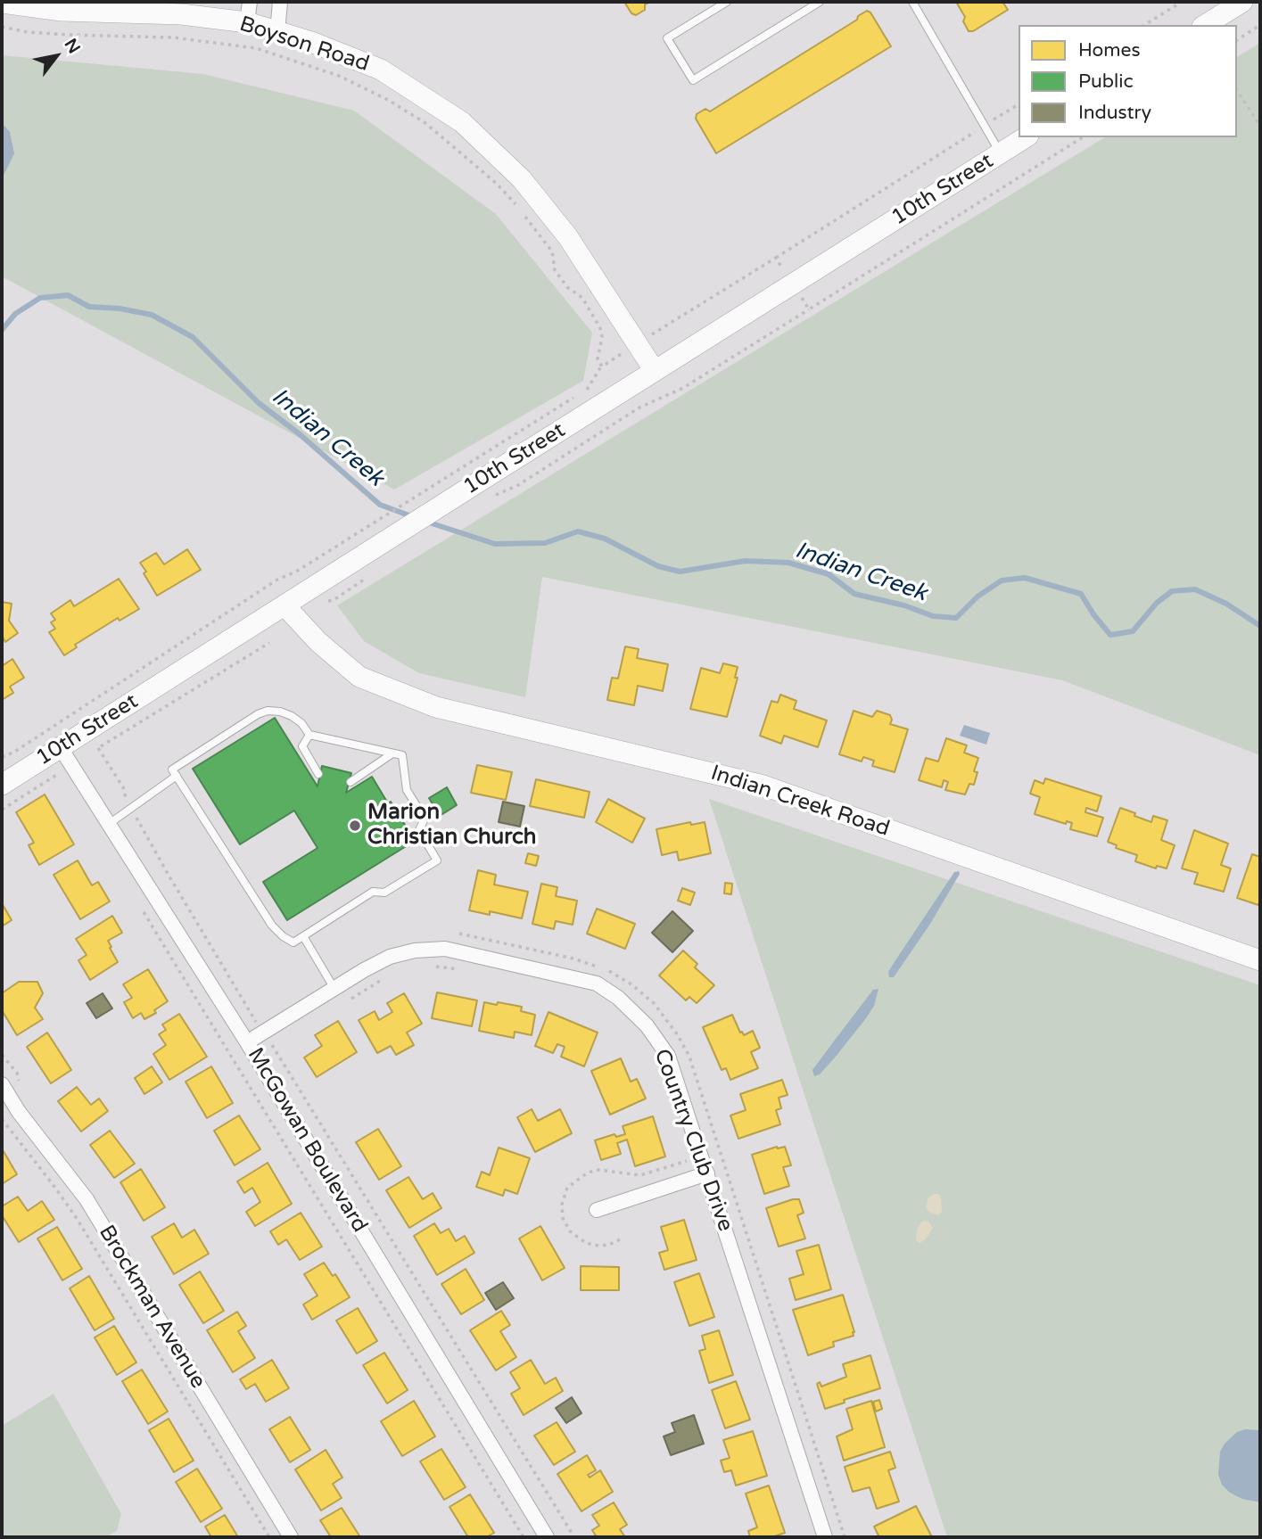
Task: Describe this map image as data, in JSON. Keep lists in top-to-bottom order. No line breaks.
{"streets":{"street":["Boyson Road","10th Street","Indian Creek Road","McGowan Boulevard","Country Club Drive","Brockman Avenue"]},"crossings":[["Boyson Road","10th Street"],["10th Street","Indian Creek Road"],["10th Street","McGowan Boulevard"],["McGowan Boulevard","Country Club Drive"]],"water":["Indian Creek"],"places":["Marion Christian Church"],"legend":["Homes","Public","Industry"],"north":"top right"}
